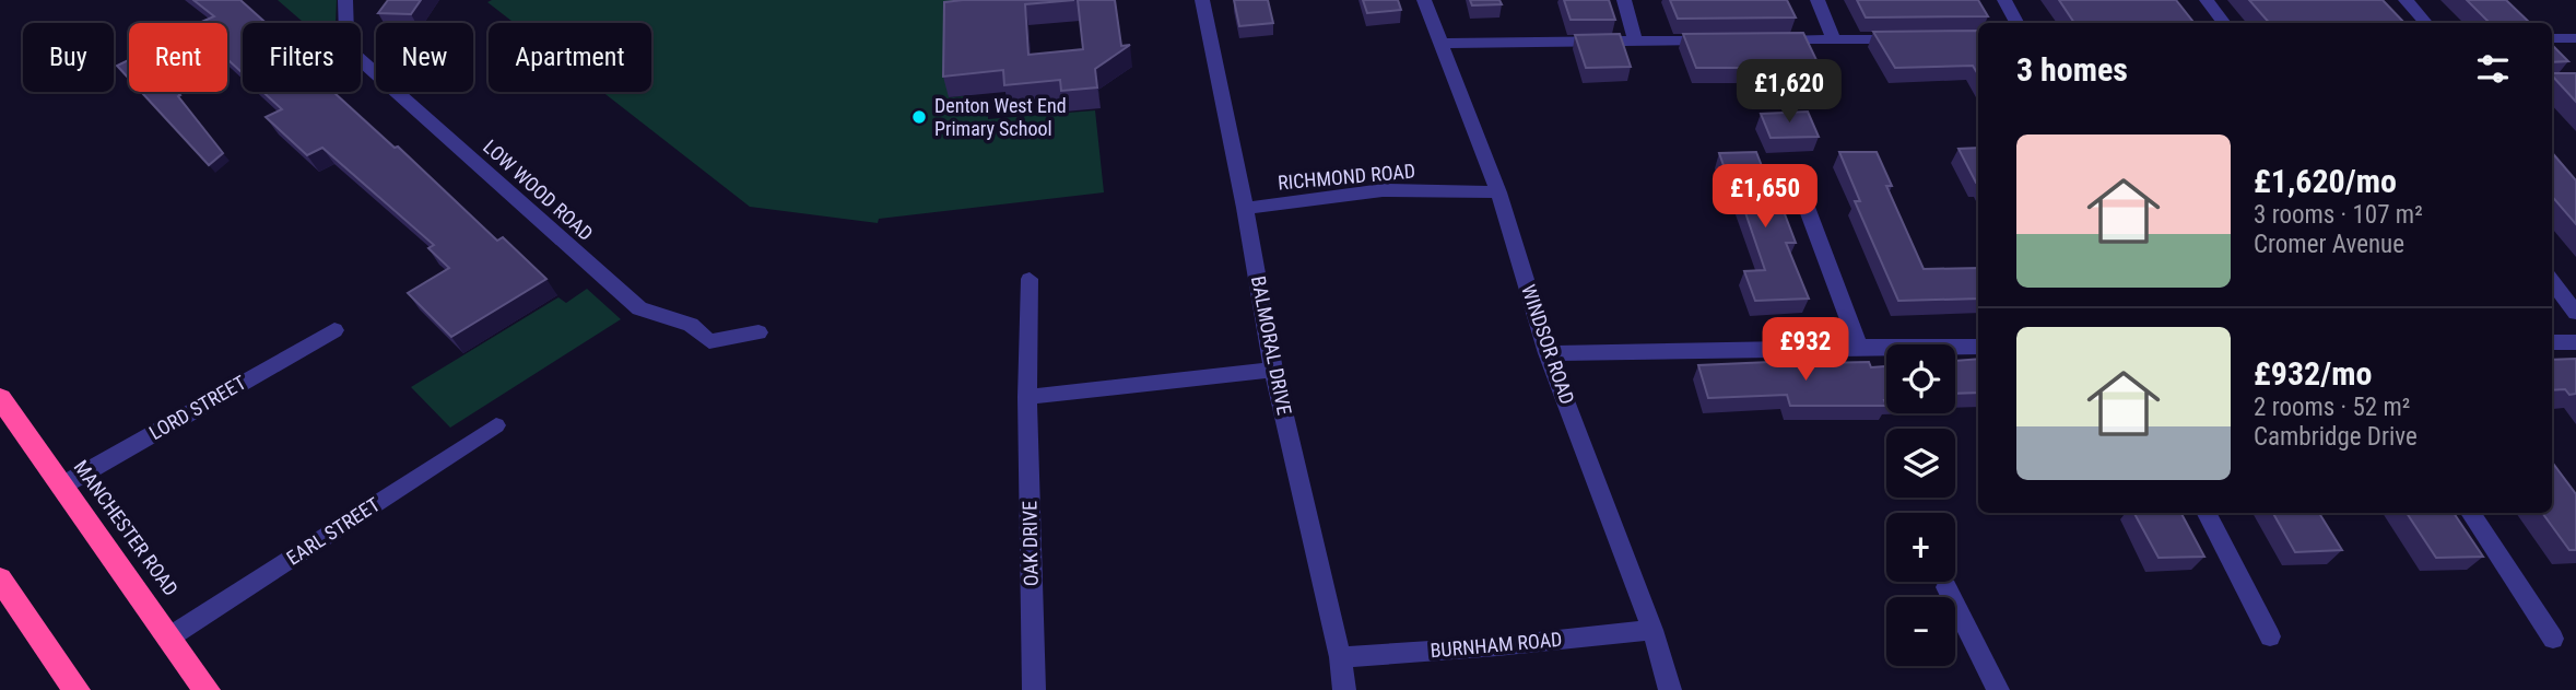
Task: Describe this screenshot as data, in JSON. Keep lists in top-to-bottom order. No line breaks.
{"streets":{"highway":["MANCHESTER ROAD"],"street":["RICHMOND ROAD","LOW WOOD ROAD","WINDSOR ROAD","BALMORAL DRIVE","LORD STREET","EARL STREET","OAK DRIVE","BURNHAM ROAD"]},"crossings":[["RICHMOND ROAD","WINDSOR ROAD"],["RICHMOND ROAD","BALMORAL DRIVE"],["WINDSOR ROAD","BURNHAM ROAD"],["BALMORAL DRIVE","BURNHAM ROAD"],["LORD STREET","MANCHESTER ROAD"],["MANCHESTER ROAD","EARL STREET"]],"places":["Denton West End Primary School"],"page":{"chip":["Buy","Rent","Filters","New","Apartment"],"heading":"3 homes","price":["£1,620","£1,650","£932"],"list":[{"name":"£1,620/mo","note":"3 rooms · 107 m² · Cromer Avenue"},{"name":"£932/mo","note":"2 rooms · 52 m² · Cambridge Drive"}],"map_buttons":["+","−"]}}
